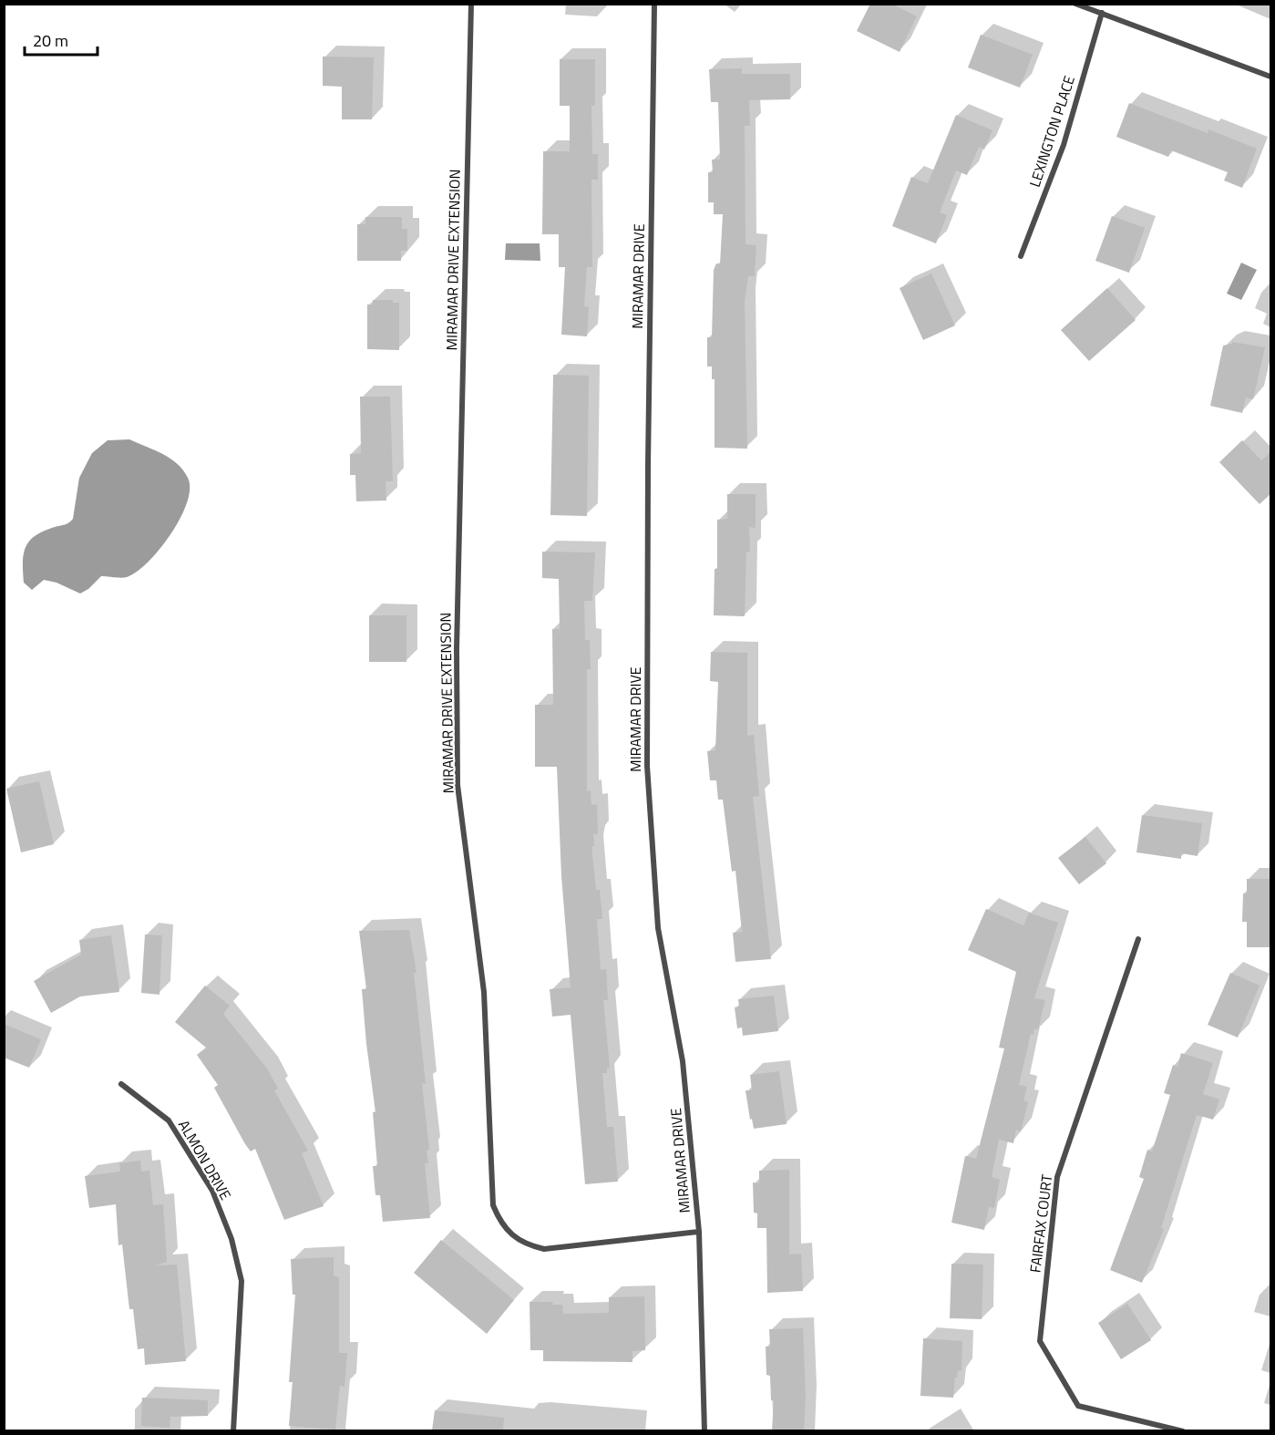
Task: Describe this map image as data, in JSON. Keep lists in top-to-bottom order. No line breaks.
{"streets":{"street":["LEXINGTON PLACE","MIRAMAR DRIVE EXTENSION","MIRAMAR DRIVE","ALMON DRIVE","FAIRFAX COURT"]},"crossings":[["MIRAMAR DRIVE EXTENSION","MIRAMAR DRIVE"]],"scale_bar":"20 m"}
